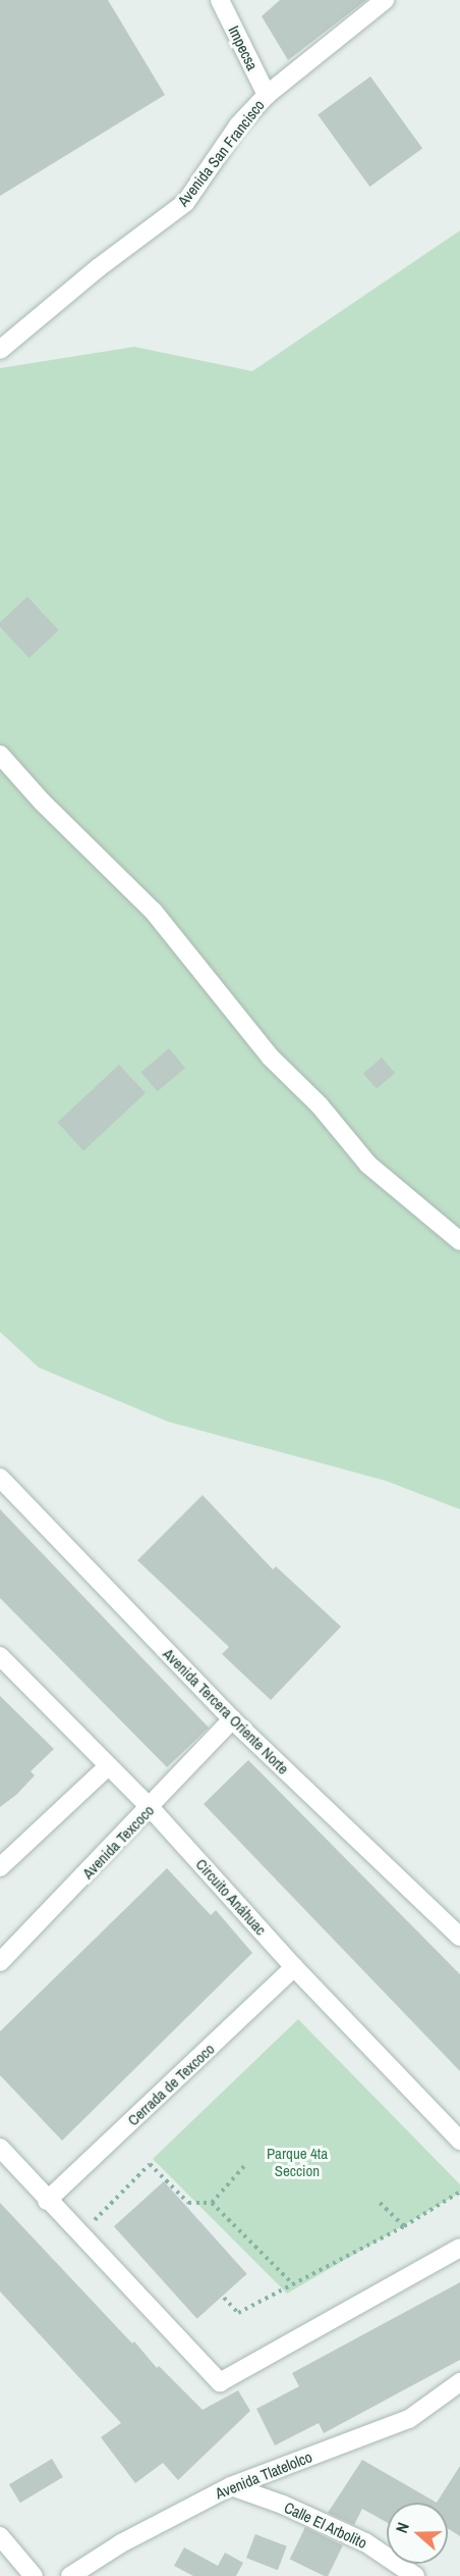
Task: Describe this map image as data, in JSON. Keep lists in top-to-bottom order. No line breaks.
{"streets":{"street":["Impecsa","Avenida San Francisco","Avenida Tercera Oriente Norte","Avenida Texcoco","Circuito Anáhuac","Cerrada de Texcoco","Avenida Tlatelolco","Calle El Arbolito"]},"crossings":[["Impecsa","Avenida San Francisco"],["Avenida Tercera Oriente Norte","Avenida Texcoco"],["Avenida Texcoco","Circuito Anáhuac"],["Circuito Anáhuac","Cerrada de Texcoco"],["Avenida Tlatelolco","Calle El Arbolito"]],"parks":["Parque 4ta Seccion"],"north":"left"}
